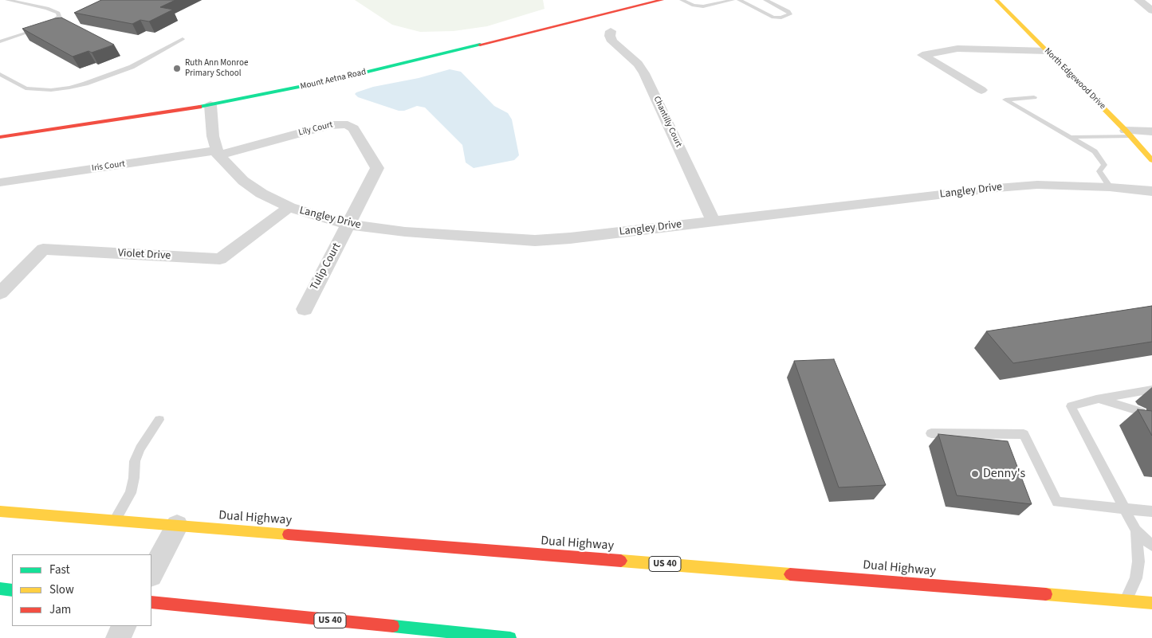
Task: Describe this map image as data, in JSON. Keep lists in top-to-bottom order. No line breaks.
{"streets":{"main road":["North Edgewood Drive","Mount Aetna Road","Dual Highway","US 40"],"street":["Chantilly Court","Lily Court","Iris Court","Langley Drive","Violet Drive","Tulip Court"]},"crossings":[["Chantilly Court","Langley Drive"],["Lily Court","Iris Court"],["Lily Court","Langley Drive"],["Lily Court","Tulip Court"],["Iris Court","Langley Drive"],["Langley Drive","Violet Drive"],["Langley Drive","Tulip Court"]],"places":["Ruth Ann Monroe Primary School","Denny's"],"legend":["Fast","Slow","Jam"]}
